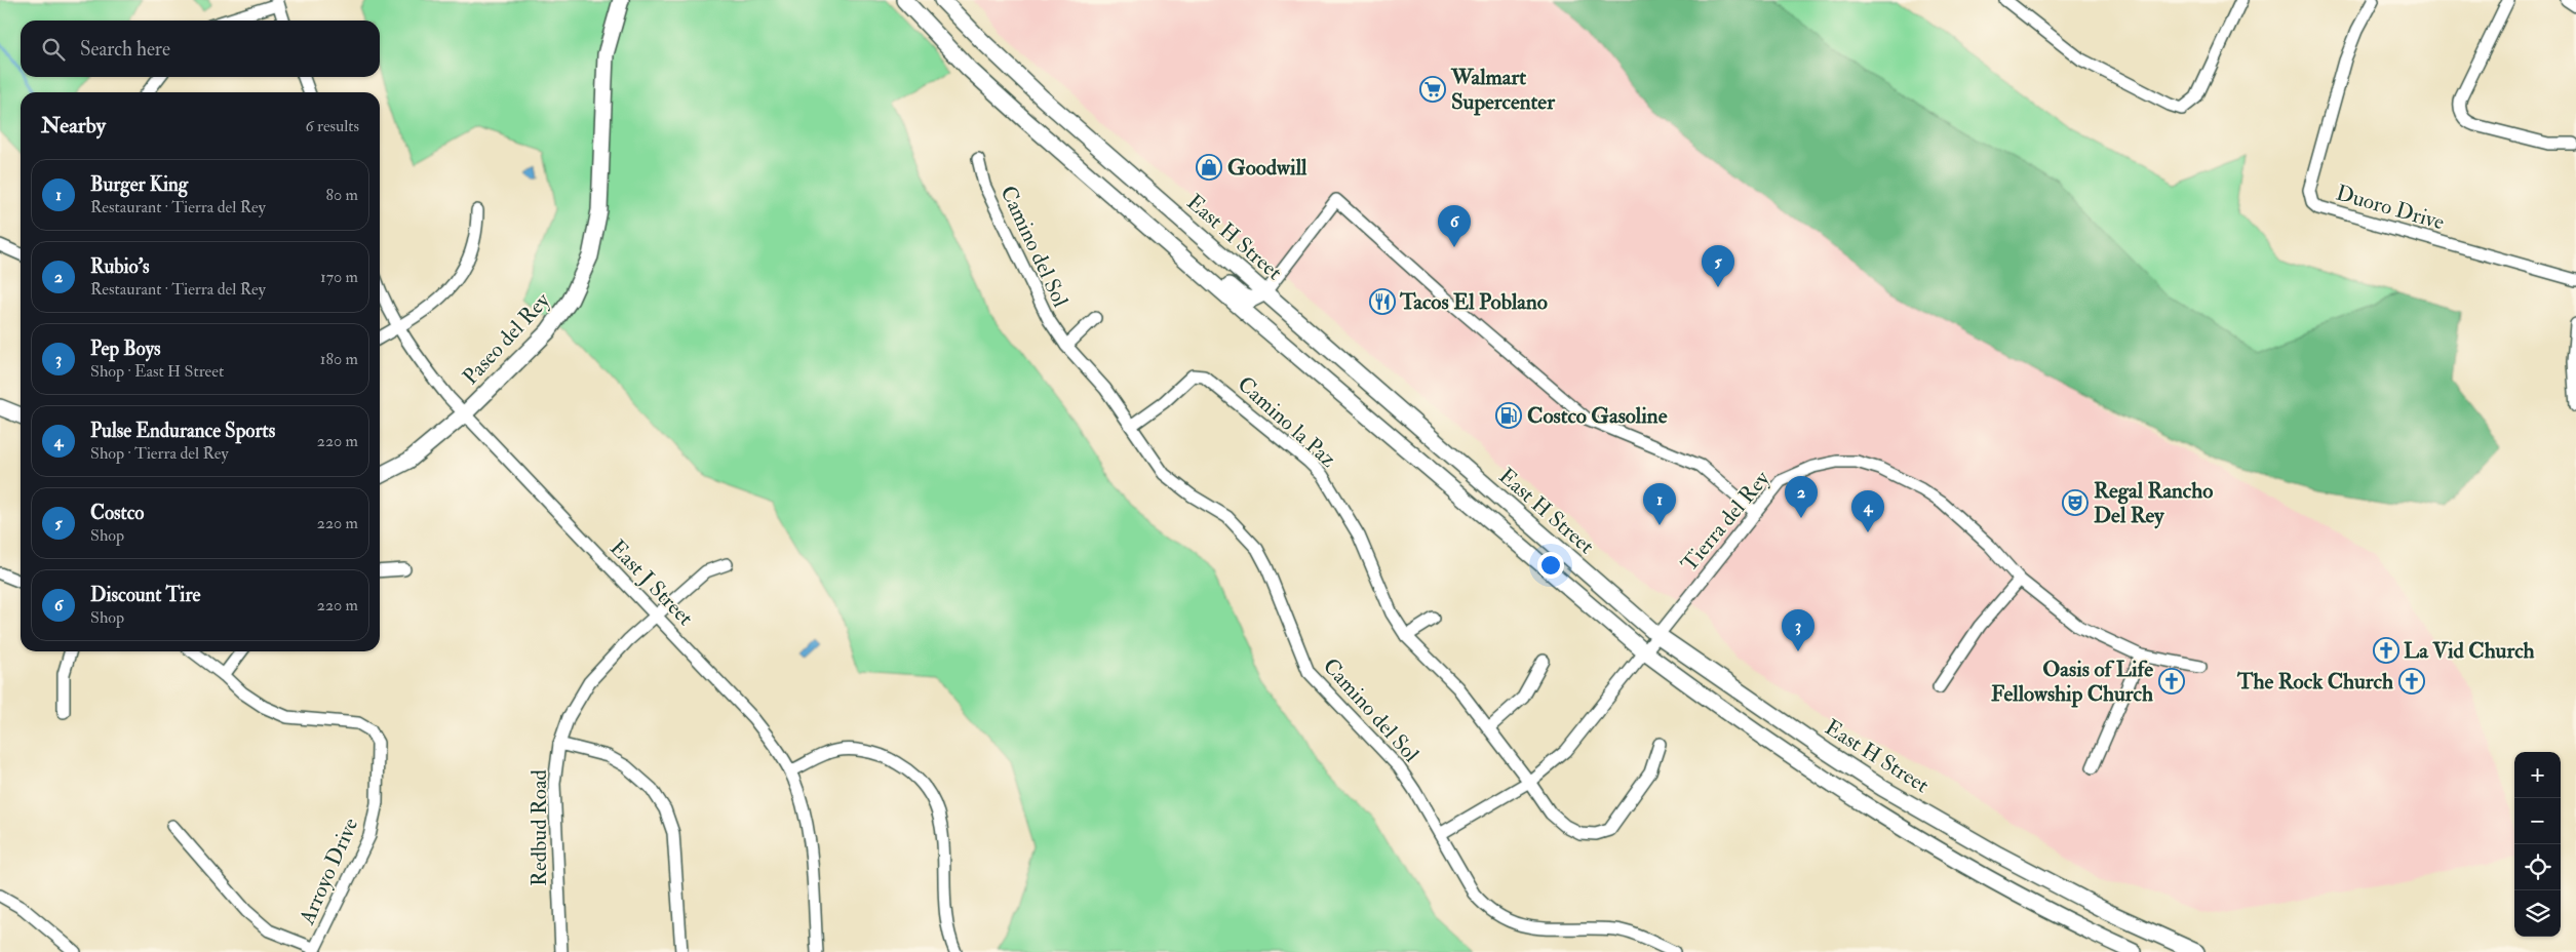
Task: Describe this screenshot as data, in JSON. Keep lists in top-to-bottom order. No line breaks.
{"streets":{"main road":["East H Street","Paseo del Rey"],"street":["Duoro Drive","Camino del Sol","Camino la Paz","Tierra del Rey","East J Street","Redbud Road","Arroyo Drive"]},"crossings":[["East H Street","Tierra del Rey"],["Camino del Sol","Camino la Paz"],["Camino del Sol","Tierra del Rey"],["Paseo del Rey","East J Street"],["Camino la Paz","Tierra del Rey"],["East J Street","Redbud Road"]],"places":{"supermarket":["Walmart Supercenter"],"shop":["Goodwill"],"restaurant":["Tacos El Poblano"],"fuel station":["Costco Gasoline"],"theatre":["Regal Rancho Del Rey"],"church":["La Vid Church","Oasis of Life Fellowship Church","The Rock Church"]},"page":{"search":"Search here","heading":["Nearby","6 results"],"list":[{"mark":"1","name":"Burger King","note":"Restaurant · Tierra del Rey","value":"80 m"},{"mark":"2","name":"Rubio's","note":"Restaurant · Tierra del Rey","value":"170 m"},{"mark":"3","name":"Pep Boys","note":"Shop · East H Street","value":"180 m"},{"mark":"4","name":"Pulse Endurance Sports","note":"Shop · Tierra del Rey","value":"220 m"},{"mark":"5","name":"Costco","note":"Shop","value":"220 m"},{"mark":"6","name":"Discount Tire","note":"Shop","value":"220 m"}],"pins":["6","5","2","1","4","3"],"map_buttons":["+","−"]}}
